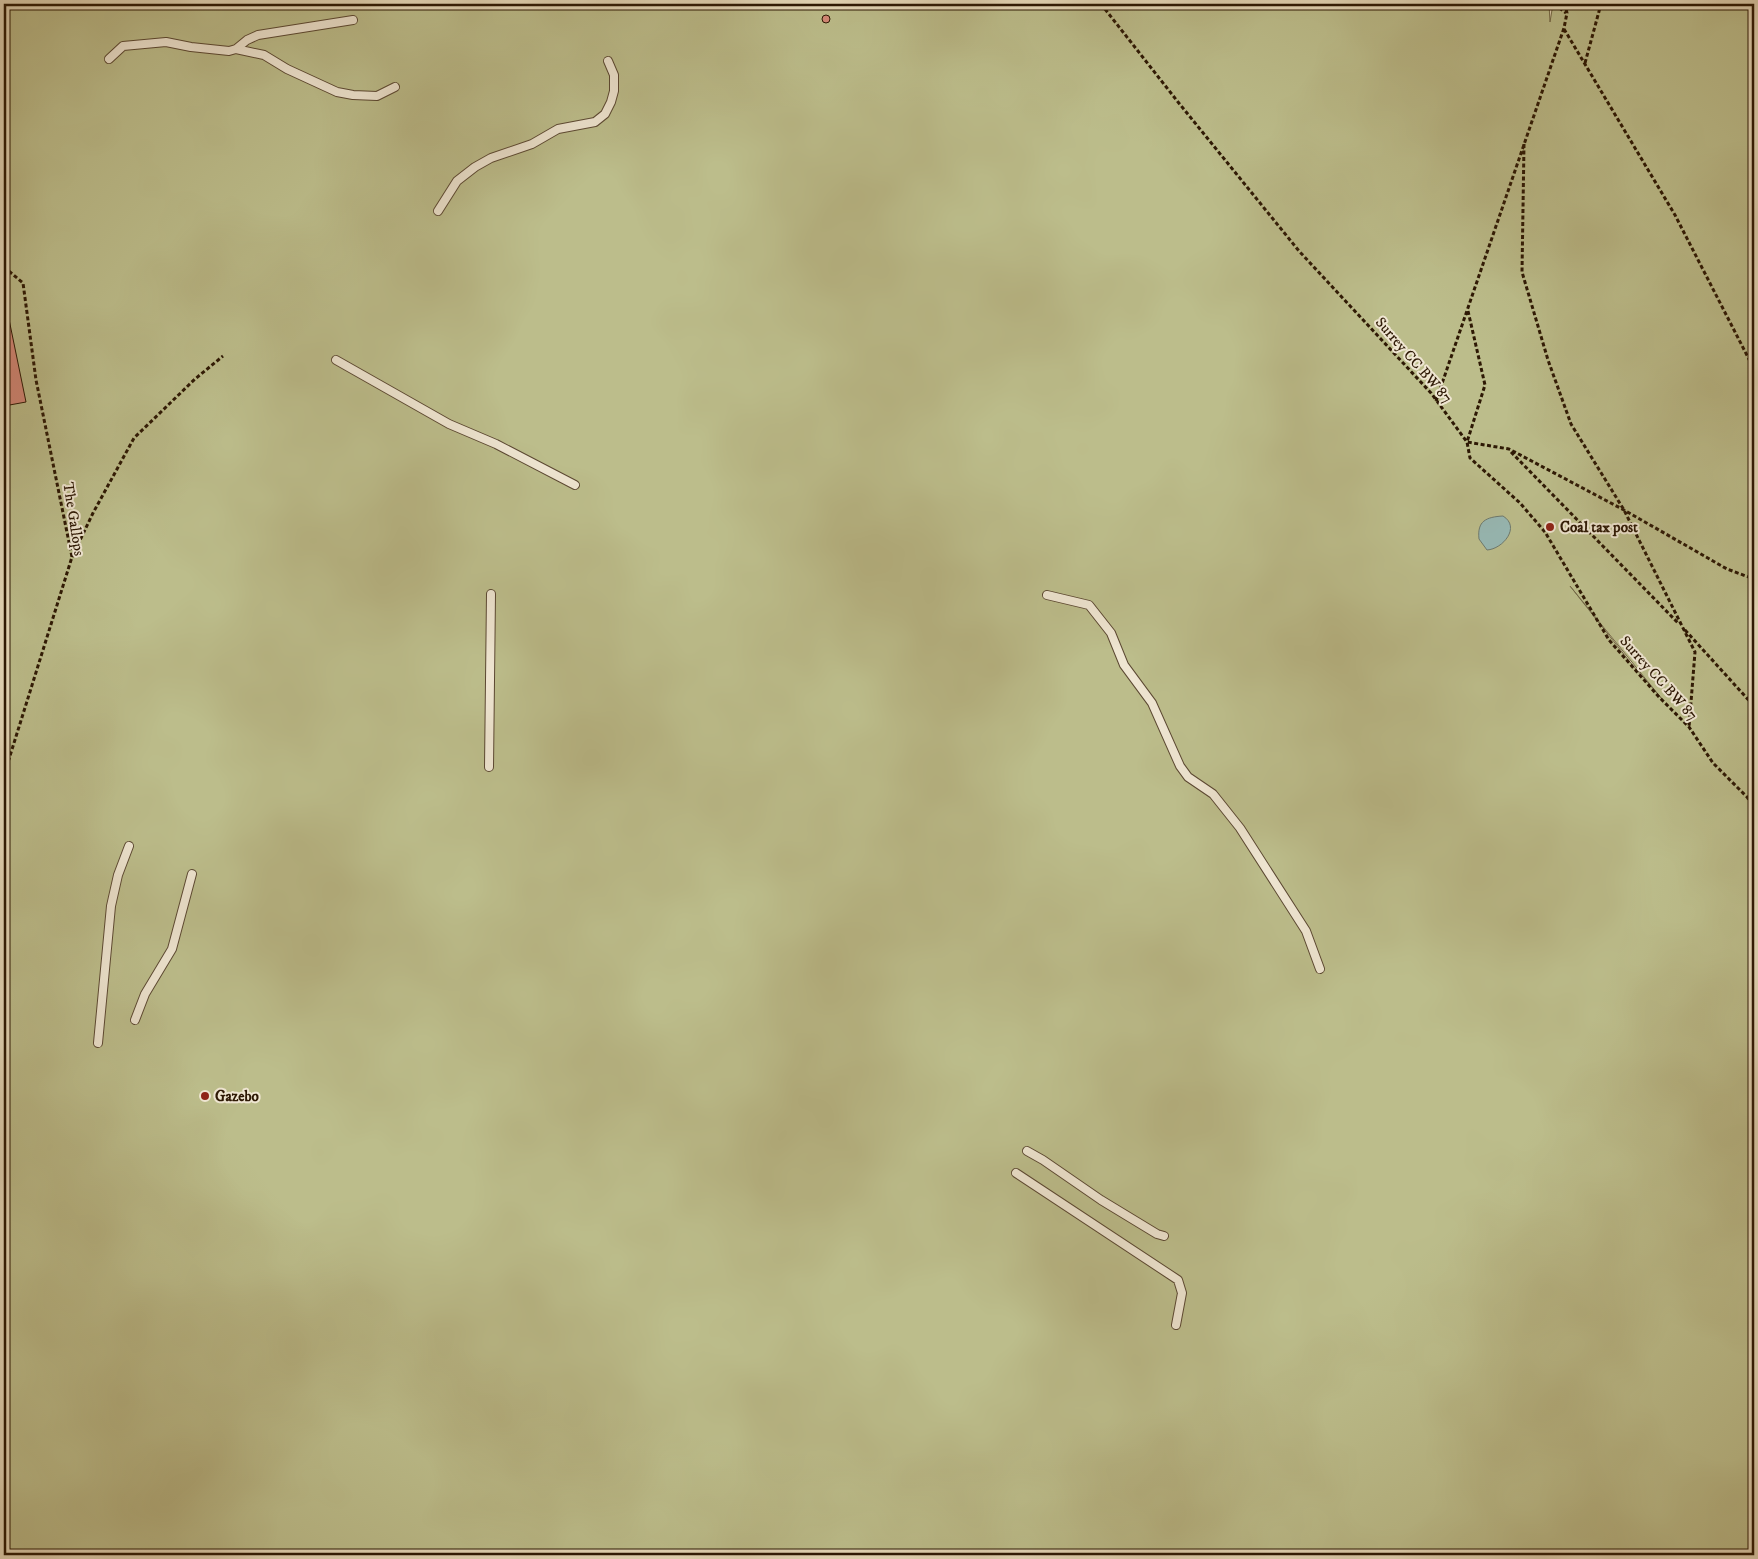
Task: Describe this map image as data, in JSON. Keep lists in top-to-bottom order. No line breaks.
{"streets":{"path":["Surrey CC BW 87","The Gallops"]},"places":["Coal tax post","Gazebo"]}
